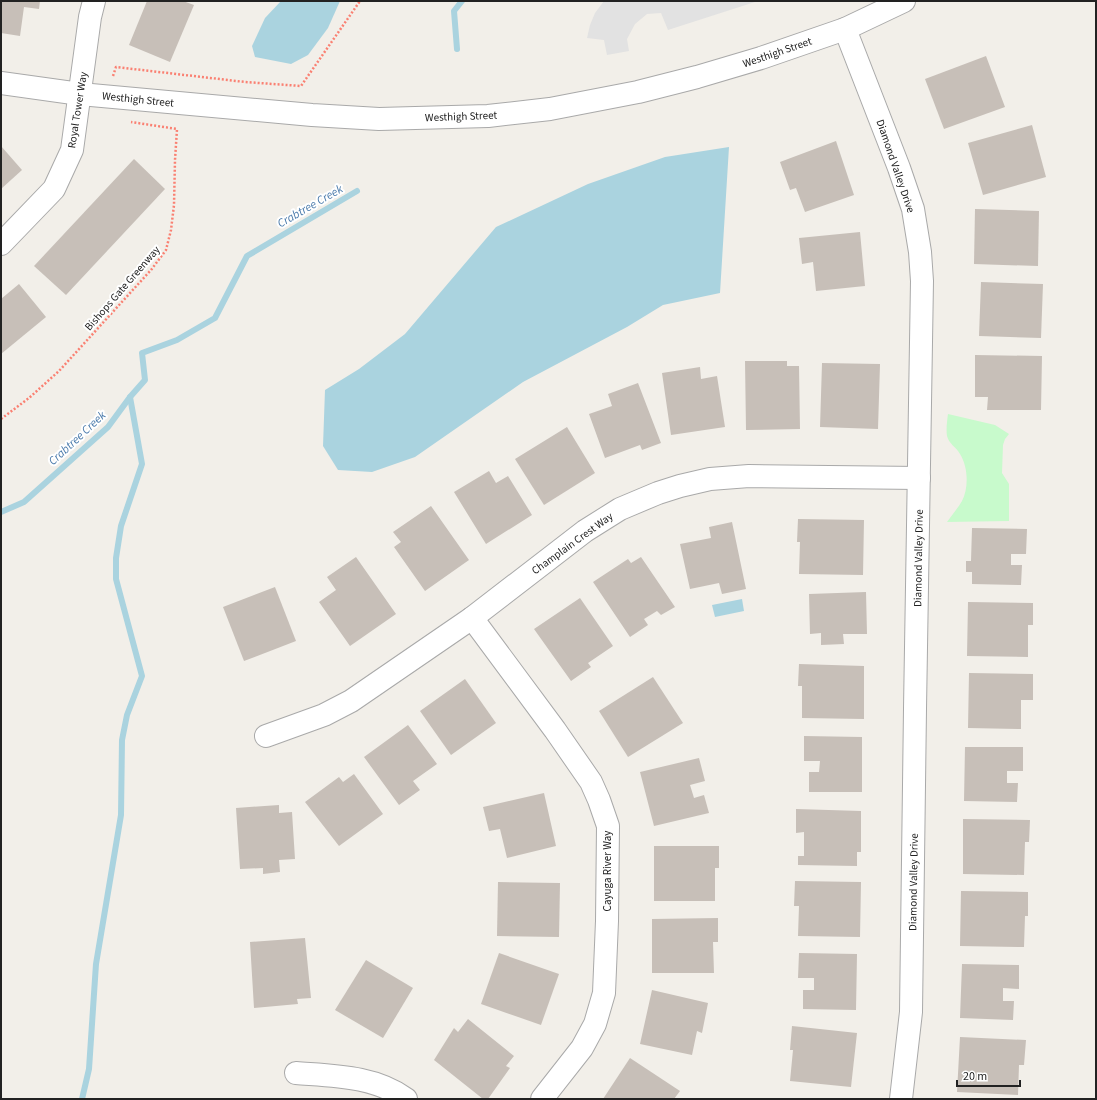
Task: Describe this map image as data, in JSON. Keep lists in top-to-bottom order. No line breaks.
{"streets":{"street":["Westhigh Street","Royal Tower Way","Diamond Valley Drive","Champlain Crest Way","Cayuga River Way"],"path":["Bishops Gate Greenway"]},"crossings":[["Westhigh Street","Royal Tower Way"],["Westhigh Street","Diamond Valley Drive"],["Diamond Valley Drive","Champlain Crest Way"],["Champlain Crest Way","Cayuga River Way"]],"water":["Crabtree Creek"],"scale_bar":"20 m"}
